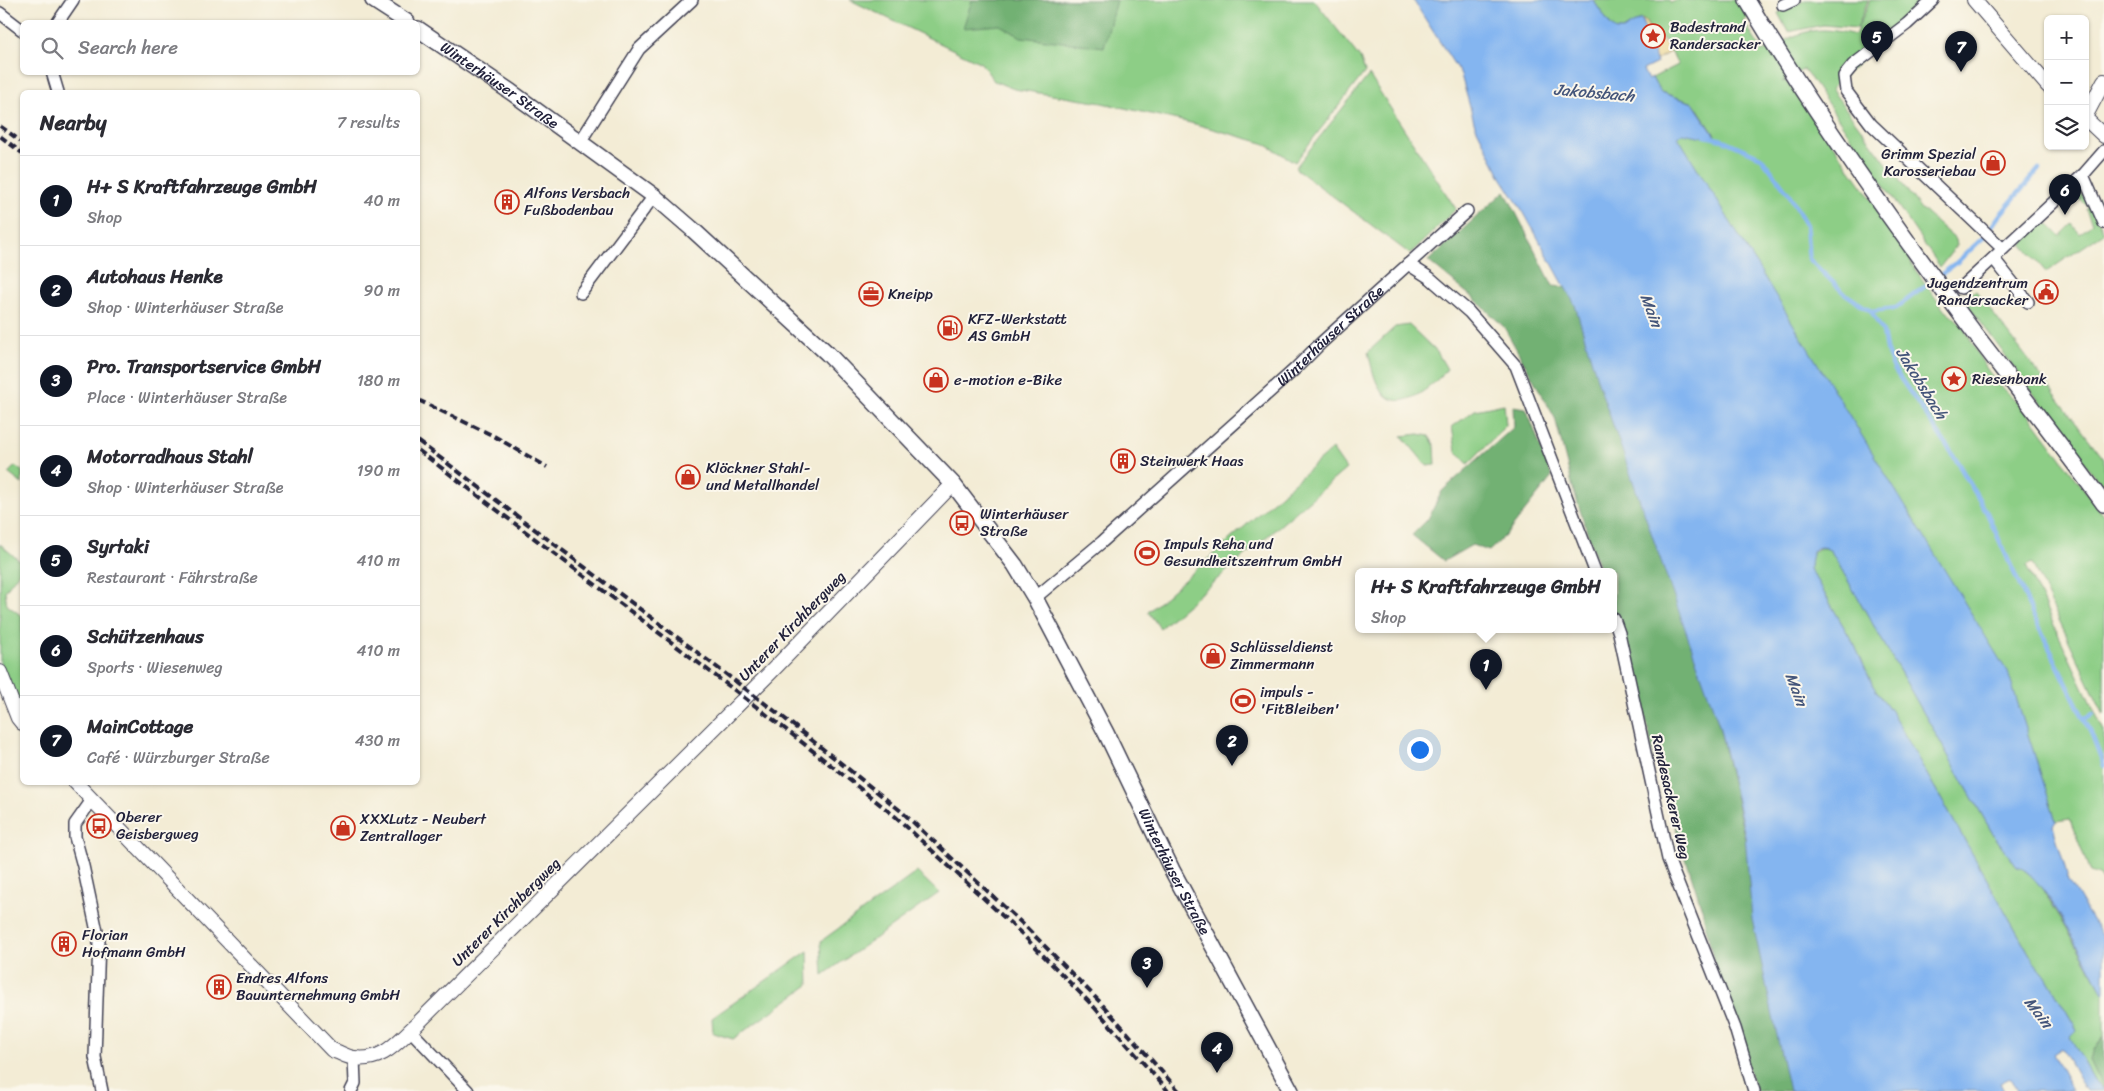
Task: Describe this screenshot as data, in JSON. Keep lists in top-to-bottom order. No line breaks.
{"streets":{"main road":["Winterhäuser Straße"],"street":["Unterer Kirchbergweg","Randesackerer Weg"]},"crossings":[["Winterhäuser Straße","Unterer Kirchbergweg"]],"water":["Jakobsbach","Main"],"places":{"place":["Badestrand Randersacker","Riesenbank"],"shop":["Grimm Spezial Karosseriebau","e-motion e-Bike","Klöckner Stahl- und Metallhandel","Schlüsseldienst Zimmermann","XXXLutz - Neubert Zentrallager"],"building":["Alfons Versbach Fußbodenbau","Steinwerk Haas","Florian Hofmann GmbH","Endres Alfons Bauunternehmung GmbH"],"public building":["Jugendzentrum Randersacker"],"office":["Kneipp"],"fuel station":["KFZ-Werkstatt AS GmbH"],"bus stop":["Winterhäuser Straße","Oberer Geisbergweg"],"sports":["Impuls Reha und Gesundheitszentrum GmbH","impuls - 'FitBleiben'"]},"page":{"map_buttons":["+","−"],"search":"Search here","pins":["5","7","6","1","2","3","4"],"heading":["Nearby","7 results"],"list":[{"mark":"1","name":"H+ S Kraftfahrzeuge GmbH","note":"Shop","value":"40 m"},{"mark":"2","name":"Autohaus Henke","note":"Shop · Winterhäuser Straße","value":"90 m"},{"mark":"3","name":"Pro. Transportservice GmbH","note":"Place · Winterhäuser Straße","value":"180 m"},{"mark":"4","name":"Motorradhaus Stahl","note":"Shop · Winterhäuser Straße","value":"190 m"},{"mark":"5","name":"Syrtaki","note":"Restaurant · Fährstraße","value":"410 m"},{"mark":"6","name":"Schützenhaus","note":"Sports · Wiesenweg","value":"410 m"},{"mark":"7","name":"MainCottage","note":"Café · Würzburger Straße","value":"430 m"}],"popup":["H+ S Kraftfahrzeuge GmbH","Shop"]}}
